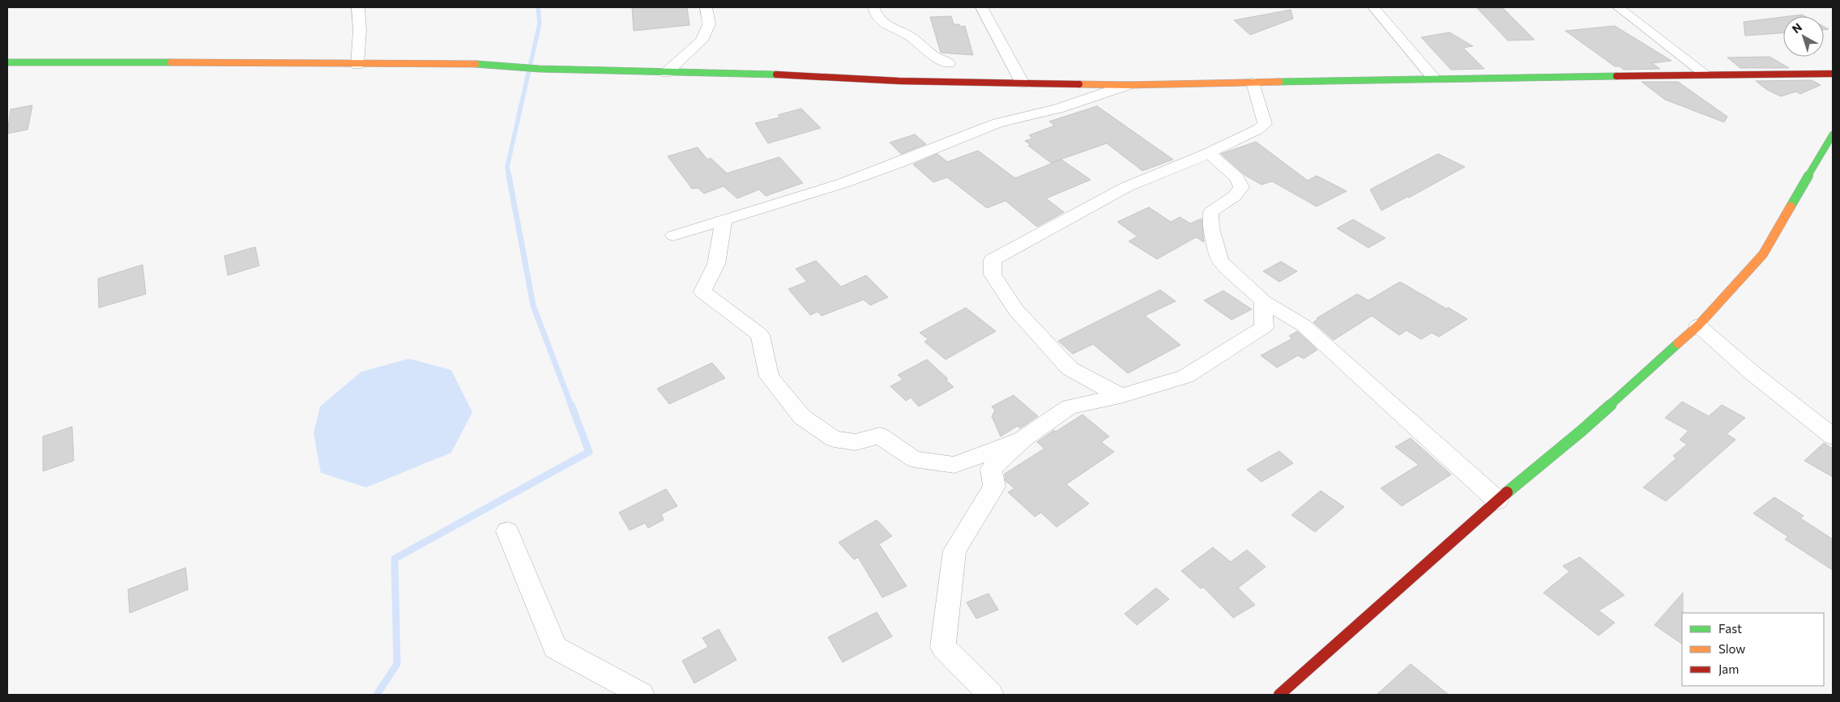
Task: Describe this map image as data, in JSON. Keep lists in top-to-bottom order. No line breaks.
{"legend":["Fast","Slow","Jam"],"north":"top left"}
